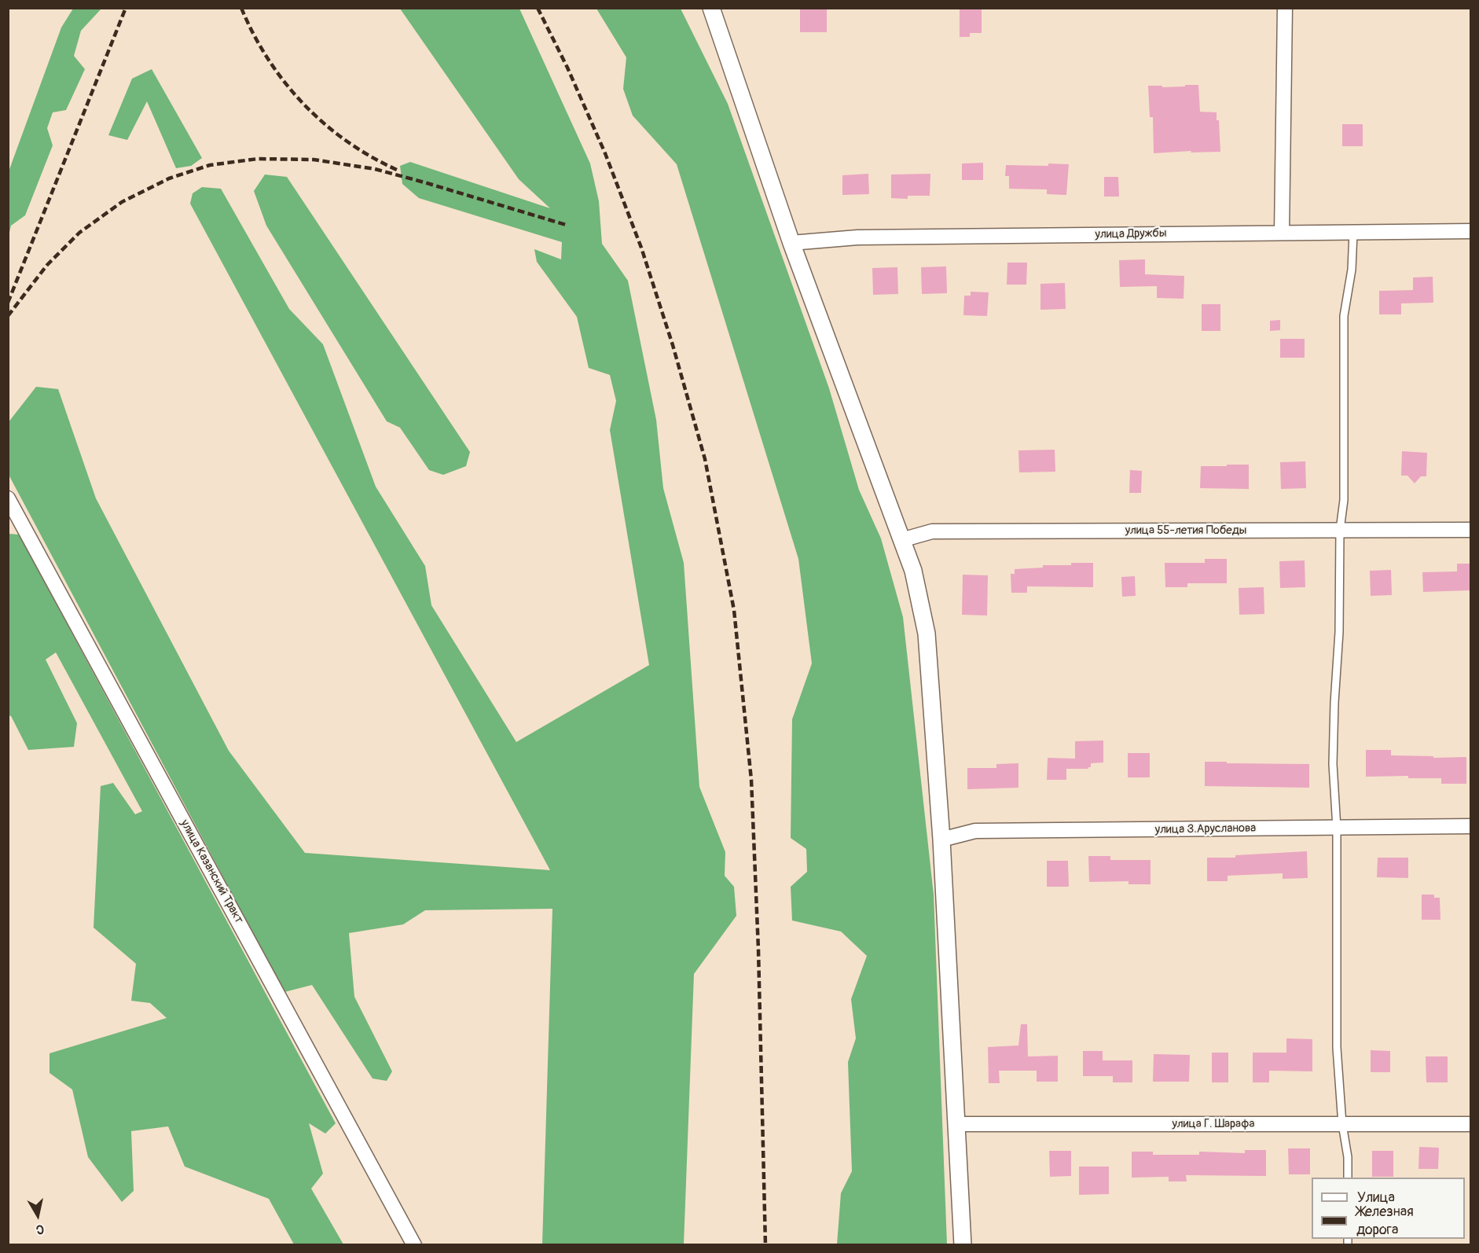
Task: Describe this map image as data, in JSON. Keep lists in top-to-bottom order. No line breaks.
{"streets":{"street":["улица Дружбы","улица 55-летия Победы","улица З.Арусланова","улица Казанский Тракт","улица Г. Шарафа"]},"legend":["Улица","Железная дорога"],"north":"bottom"}
